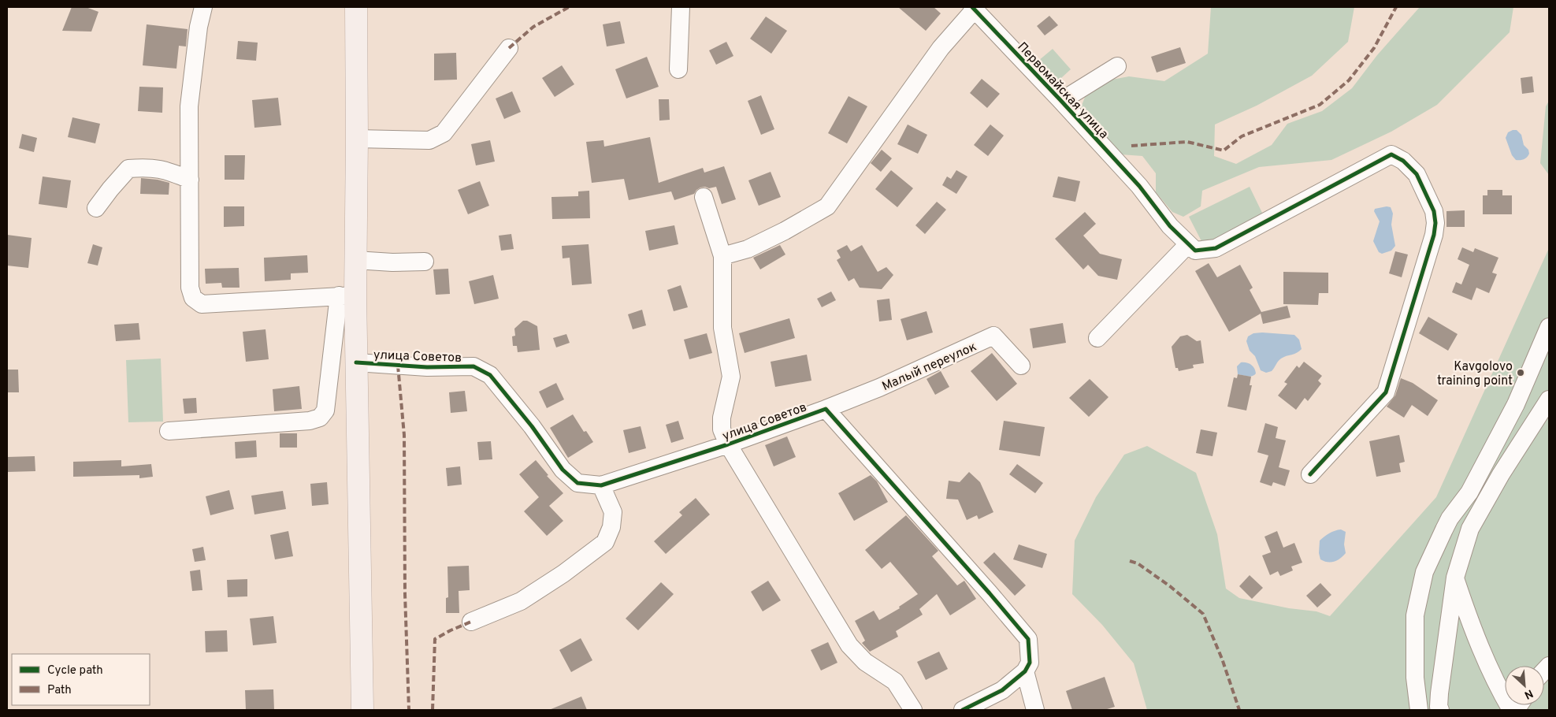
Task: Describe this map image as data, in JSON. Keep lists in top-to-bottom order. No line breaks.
{"streets":{"main road":["улица Советов"],"street":["Первомайская улица","Малый переулок"]},"crossings":[["улица Советов","Малый переулок"]],"places":["Kavgolovo training point"],"legend":["Cycle path","Path"],"north":"bottom right"}
